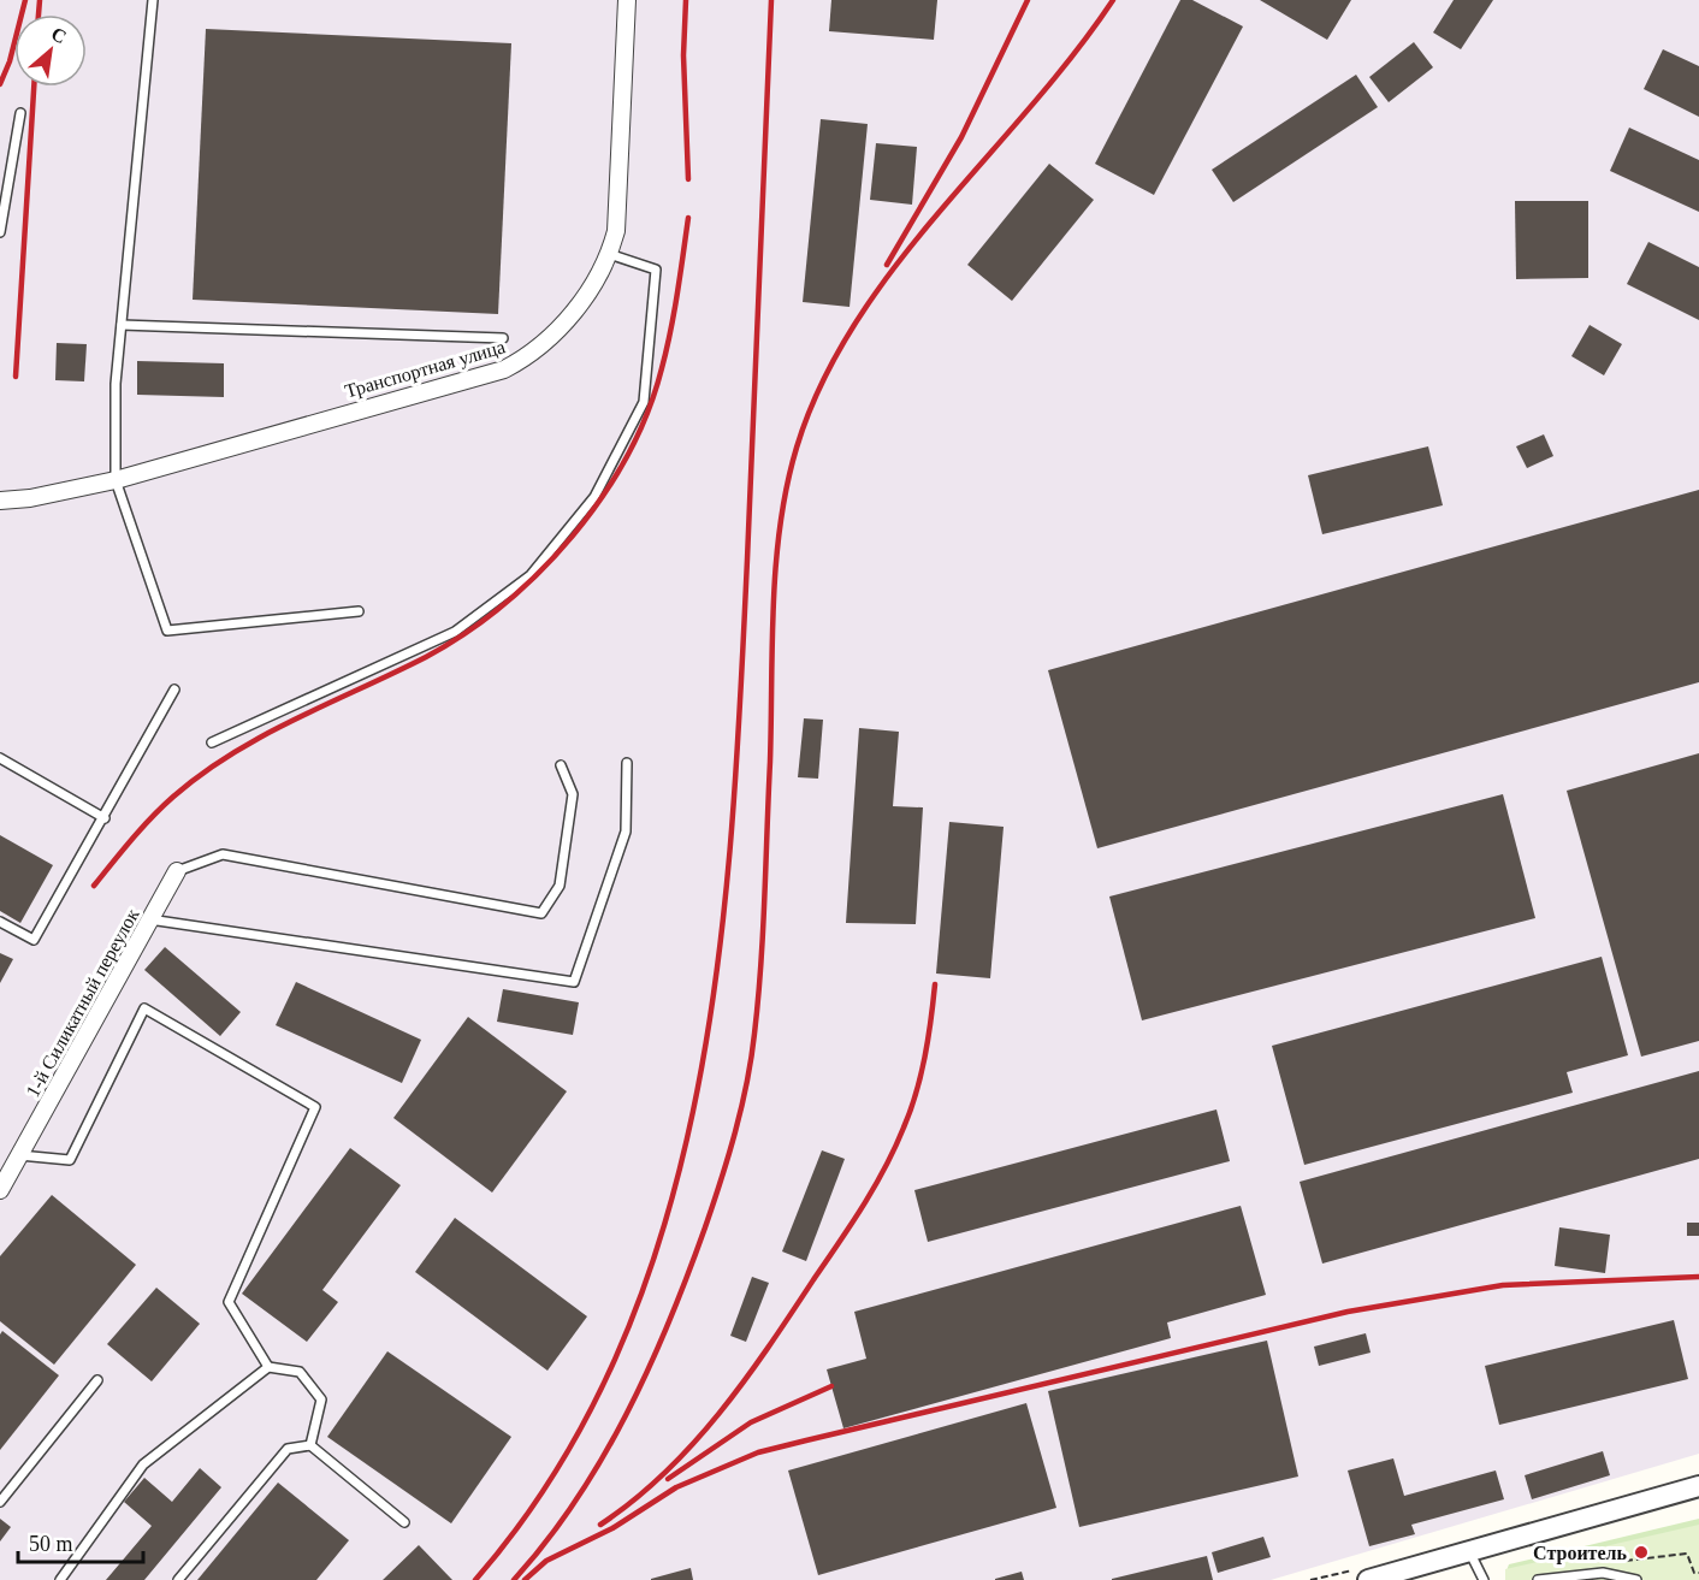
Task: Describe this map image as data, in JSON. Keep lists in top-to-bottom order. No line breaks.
{"streets":{"street":["Транспортная улица","1-й Силикатный переулок"]},"places":["Строитель"],"scale_bar":"50 m","north":"top right"}
